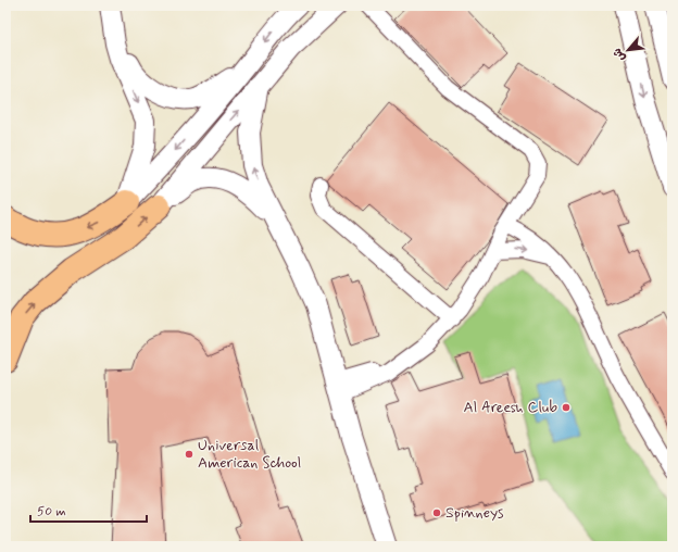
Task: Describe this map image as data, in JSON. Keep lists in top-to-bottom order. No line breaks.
{"places":["Al Areesh Club","Universal American School","Spinneys"],"scale_bar":"50 m","north":"bottom left"}
